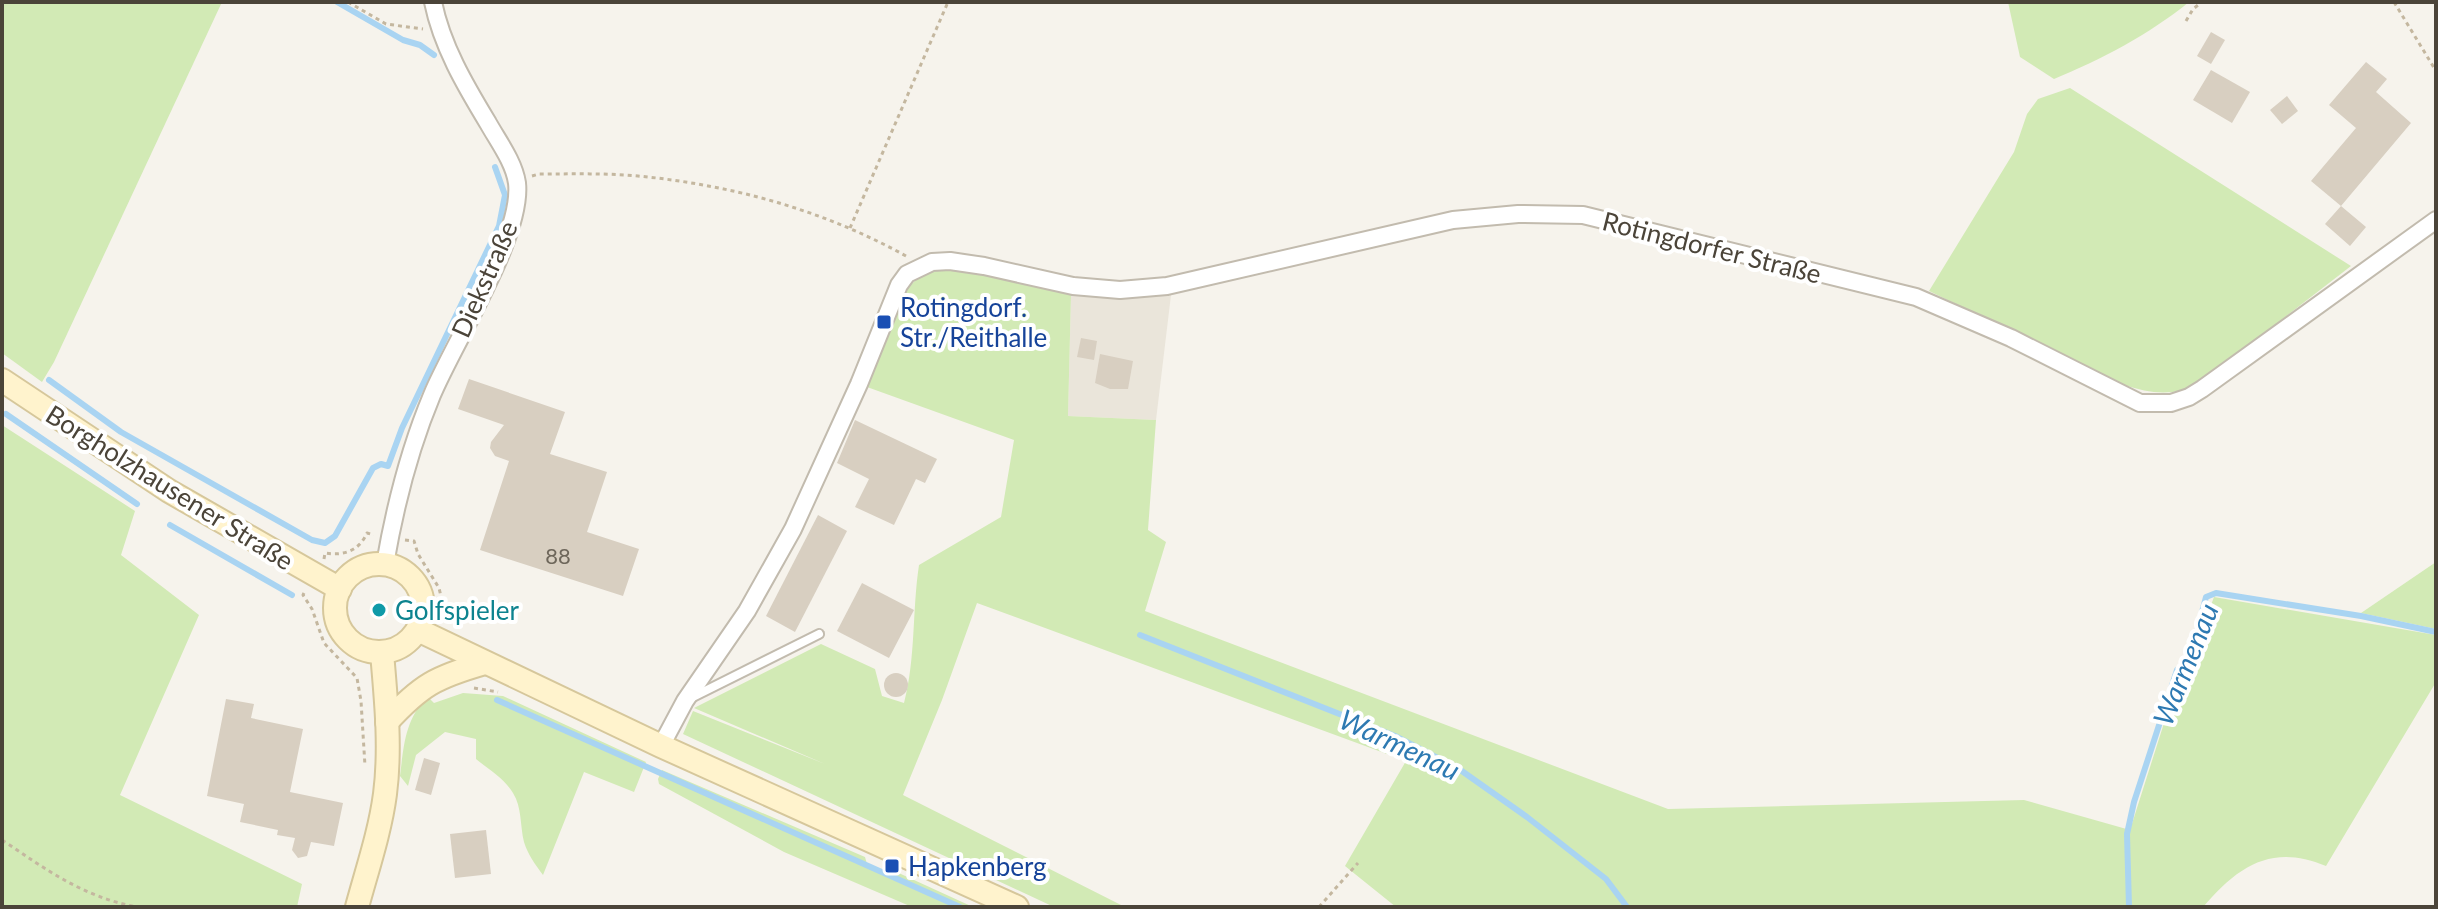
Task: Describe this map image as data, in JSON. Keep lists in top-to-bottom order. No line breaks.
{"streets":{"main road":["Borgholzhausener Straße"],"street":["Rotingdorfer Straße","Diekstraße"]},"crossings":[["Diekstraße","Borgholzhausener Straße"]],"water":["Warmenau"],"places":{"transit":["Rotingdorf. Str./Reithalle","Hapkenberg"],"other":["Golfspieler"]},"house_numbers":["88"]}
